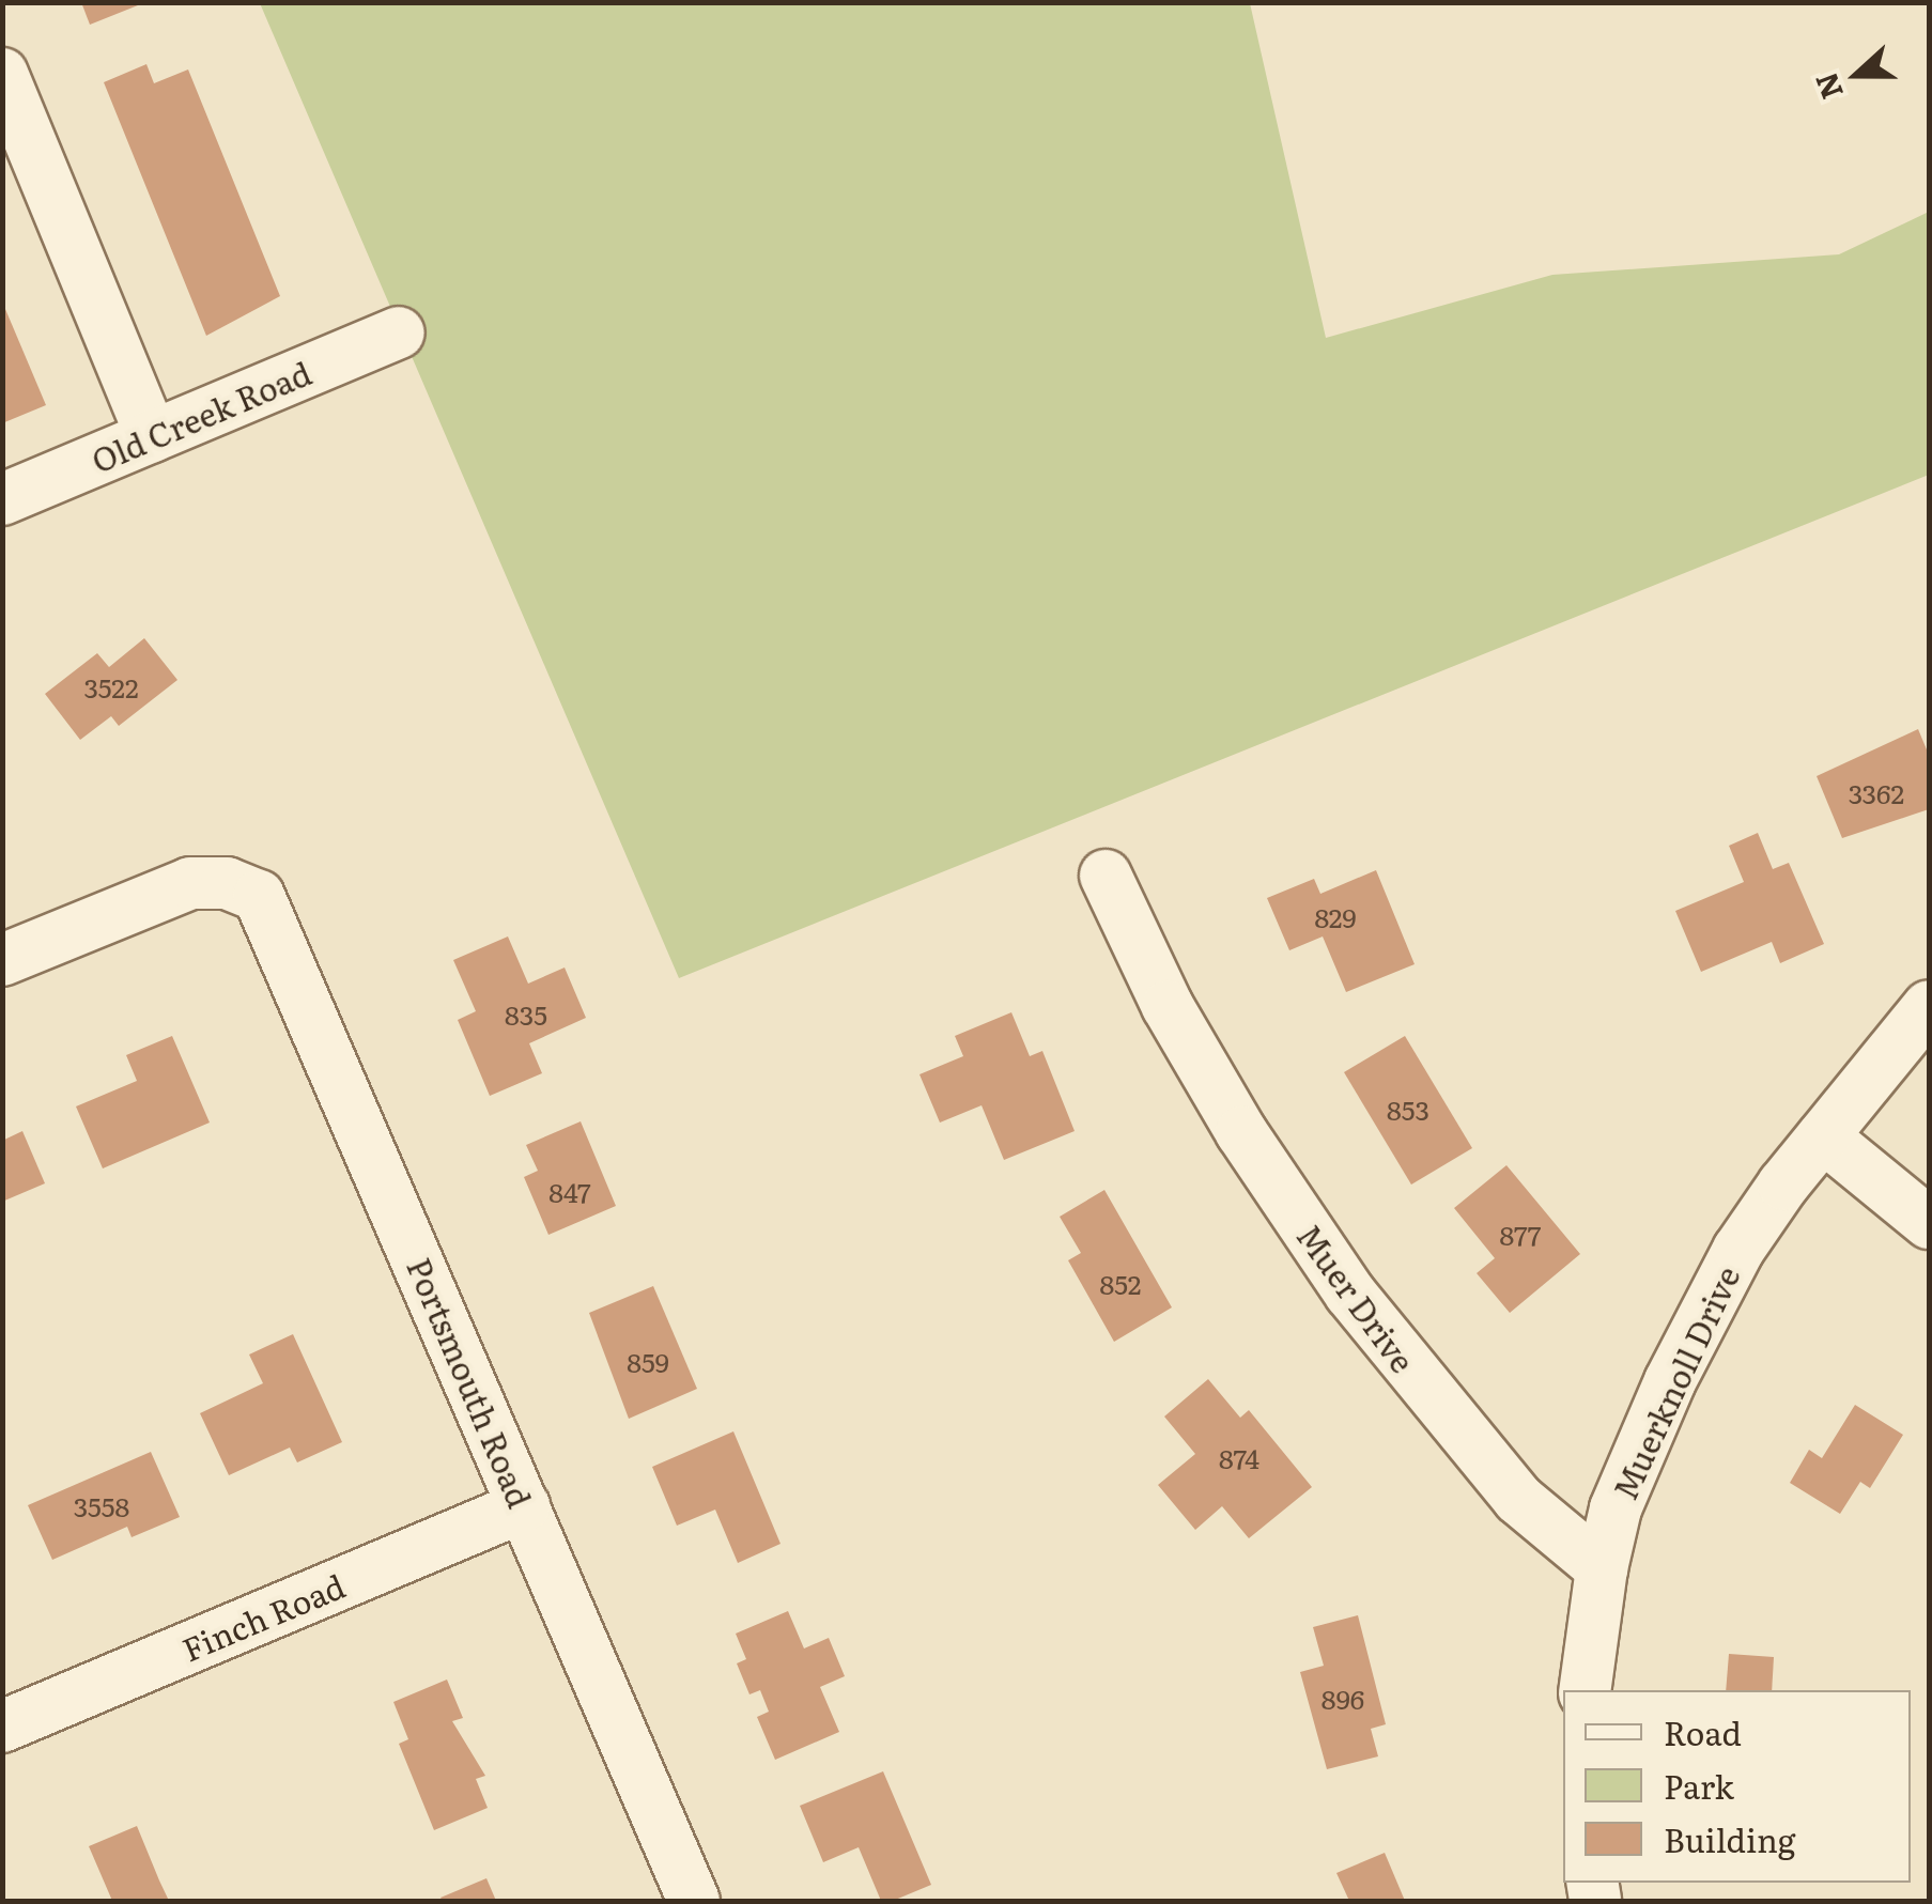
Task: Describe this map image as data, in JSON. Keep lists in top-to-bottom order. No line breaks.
{"streets":{"street":["Old Creek Road","Muer Drive","Portsmouth Road","Muerknoll Drive","Finch Road"]},"crossings":[["Muer Drive","Muerknoll Drive"],["Portsmouth Road","Finch Road"]],"house_numbers":["3522","3362","829","835","853","847","877","852","859","874","3558","896"],"legend":["Road","Park","Building"],"north":"left"}
